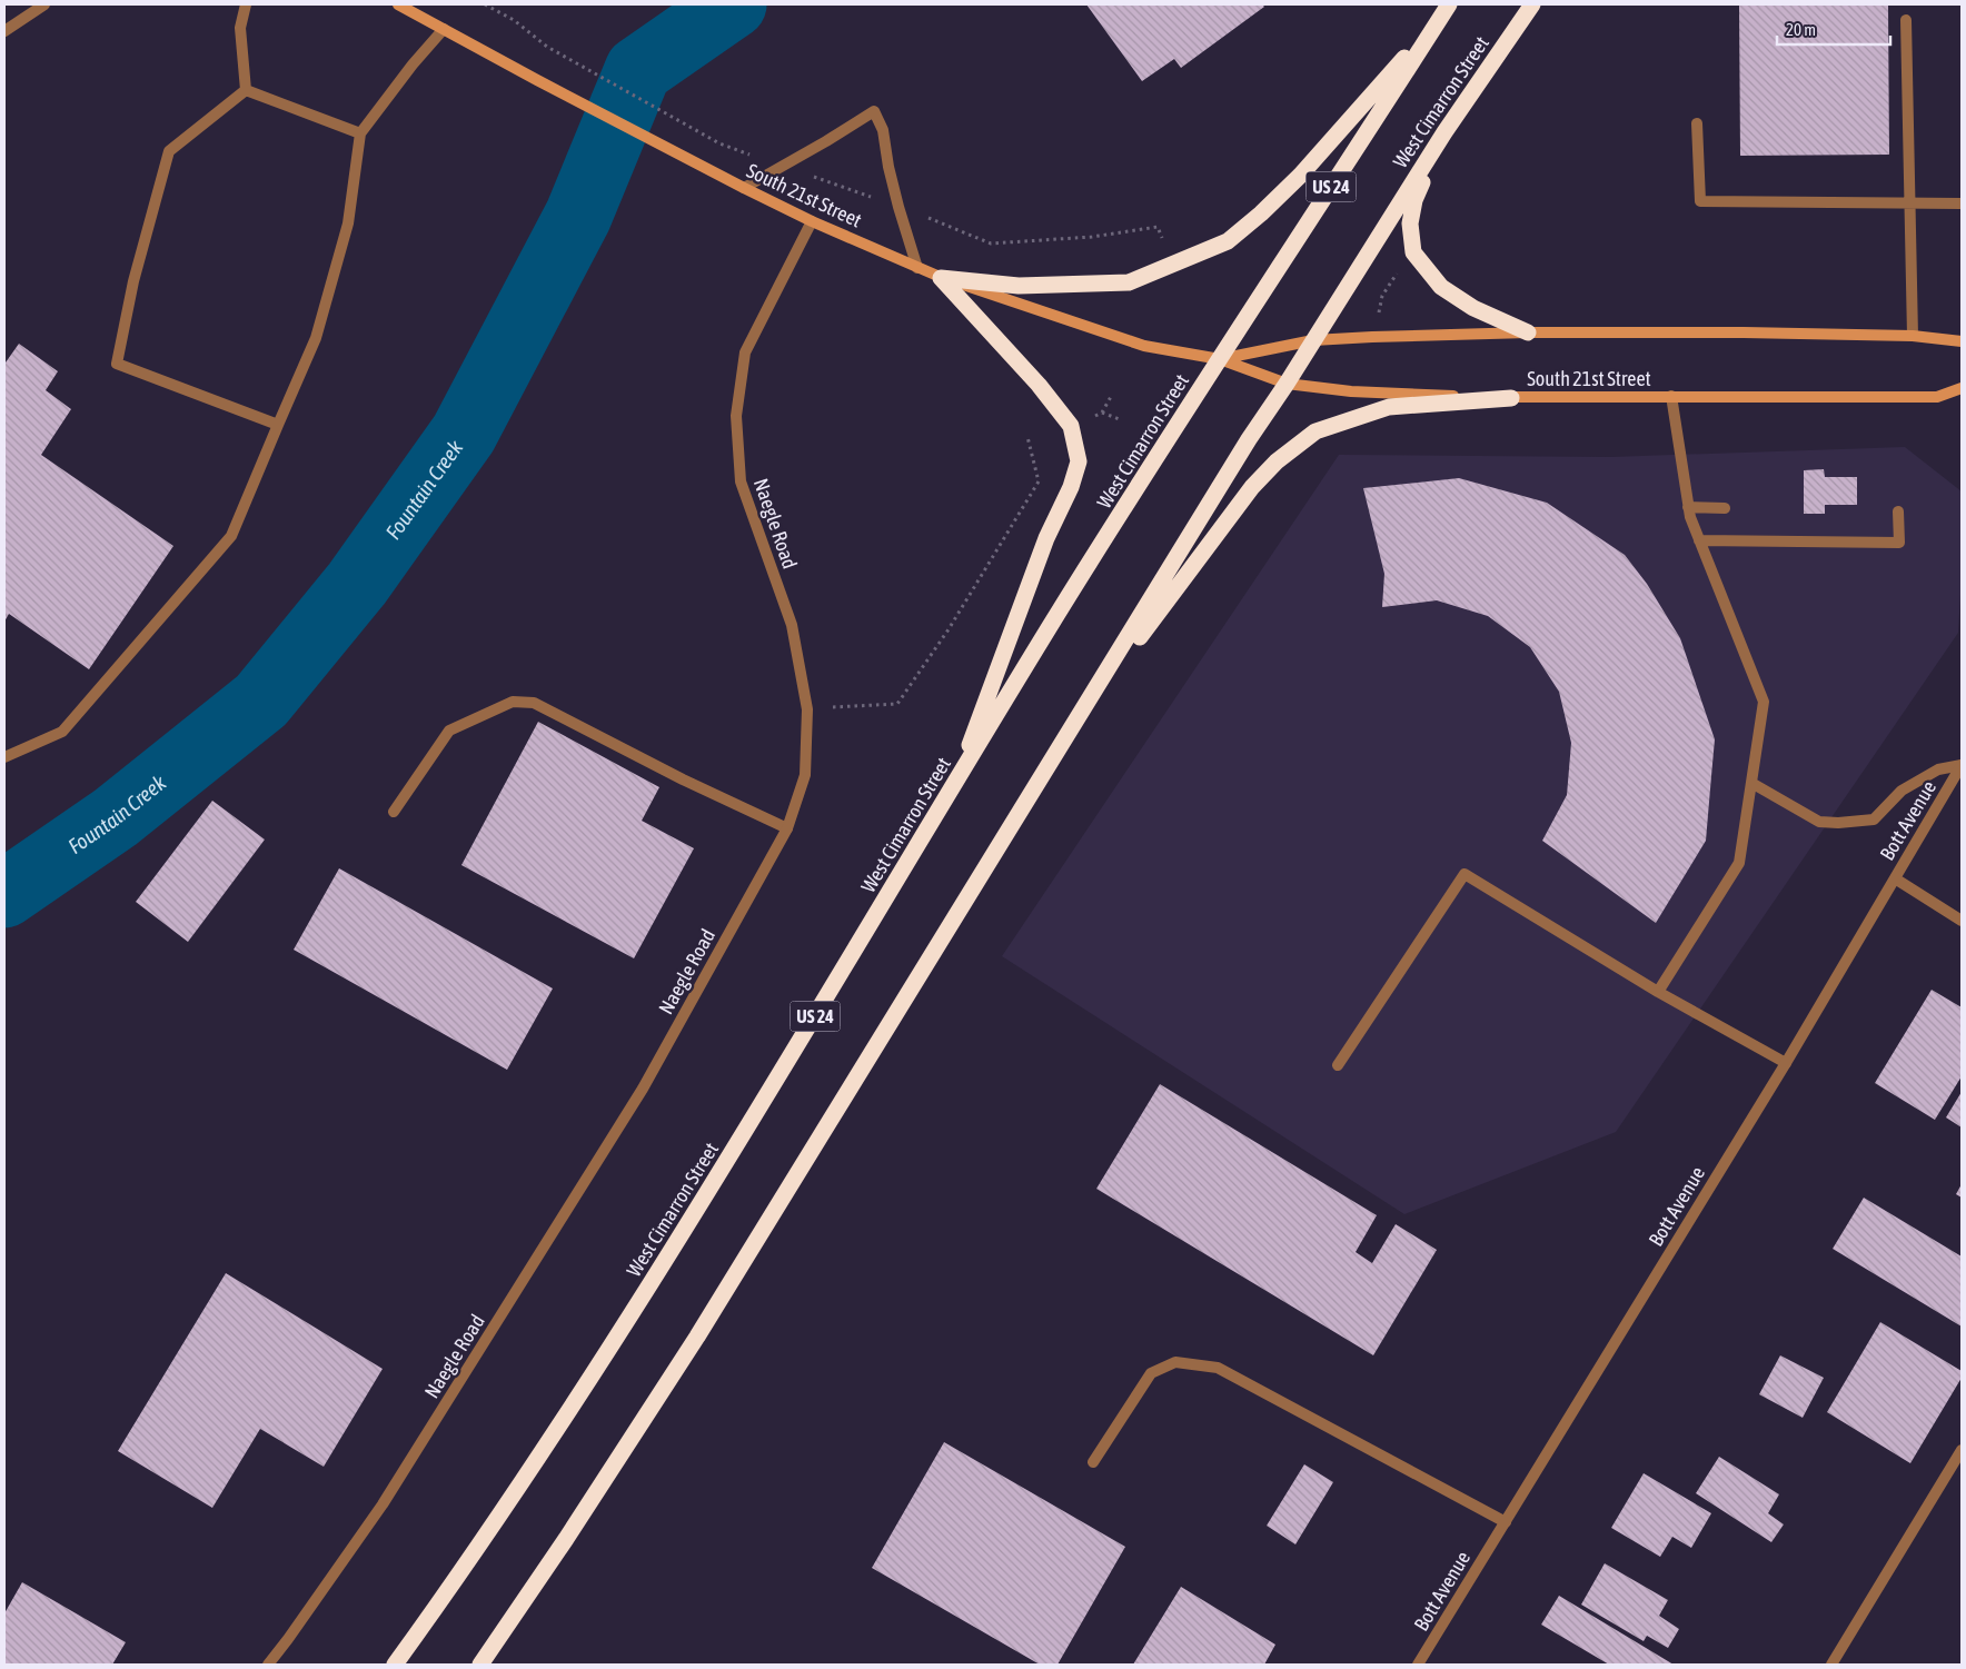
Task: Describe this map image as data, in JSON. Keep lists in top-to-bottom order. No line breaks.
{"streets":{"highway":["West Cimarron Street","US 24"],"main road":["South 21st Street"],"street":["Naegle Road","Bott Avenue"]},"crossings":[["West Cimarron Street","South 21st Street"],["South 21st Street","Naegle Road"]],"water":["Fountain Creek"],"scale_bar":"20 m"}
